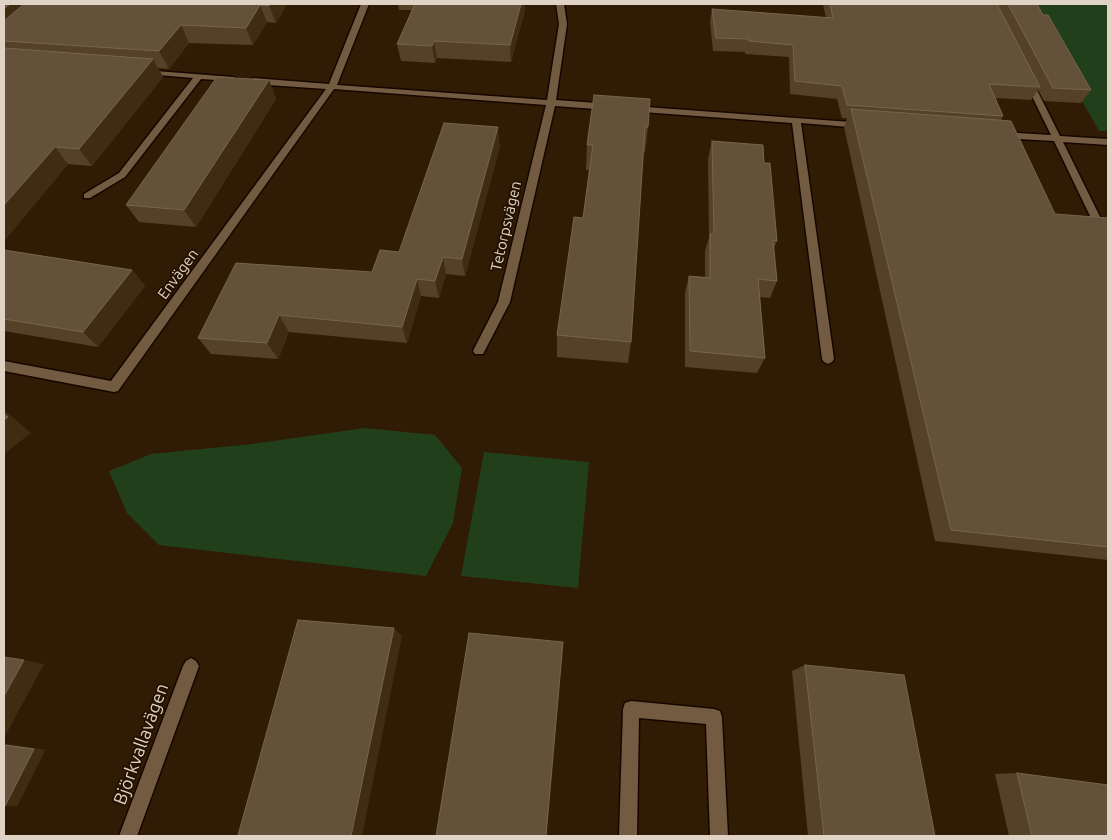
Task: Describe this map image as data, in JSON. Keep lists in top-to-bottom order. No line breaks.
{"streets":{"street":["Tetorpsvägen","Envägen","Björkvallavägen"]}}
